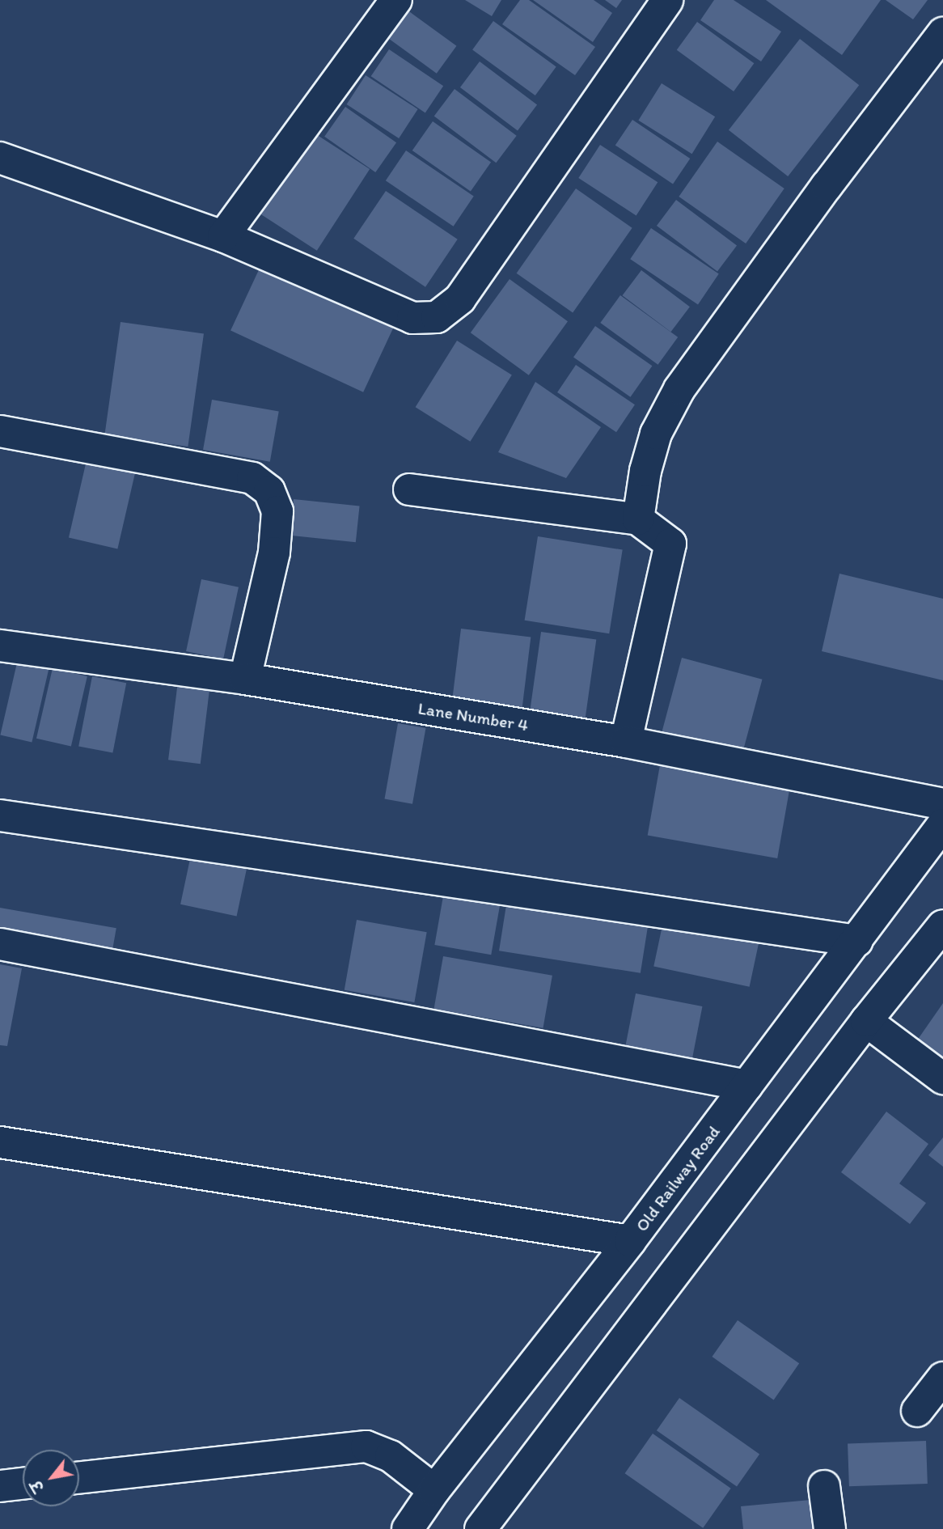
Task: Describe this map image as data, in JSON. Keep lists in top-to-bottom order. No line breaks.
{"streets":{"street":["Lane Number 4","Old Railway Road"]},"north":"bottom left"}
